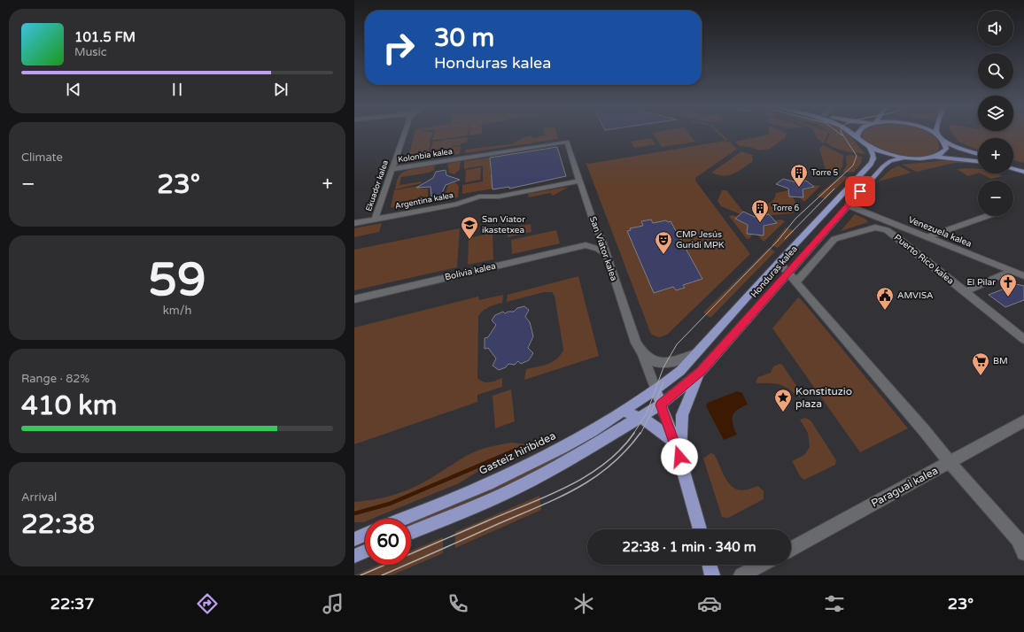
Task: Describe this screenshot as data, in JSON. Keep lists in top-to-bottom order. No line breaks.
{"streets":{"main road":["Honduras kalea","Gasteiz hiribidea"],"street":["Kolonbia kalea","Ekuador kalea","Argentina kalea","Venezuela kalea","San Viator kalea","Puerto Rico kalea","Bolivia kalea","Paraguai kalea"]},"crossings":[["Kolonbia kalea","Ekuador kalea"],["Kolonbia kalea","San Viator kalea"],["Ekuador kalea","Argentina kalea"],["Argentina kalea","San Viator kalea"],["Venezuela kalea","Honduras kalea"],["San Viator kalea","Honduras kalea"],["San Viator kalea","Gasteiz hiribidea"],["Honduras kalea","Gasteiz hiribidea"]],"places":{"building":["Torre 5","Torre 6"],"school or university":["San Viator ikastetxea"],"theatre":["CMP Jesús Guridi MPK"],"church":["El Pilar"],"public building":["AMVISA"],"supermarket":["BM"],"place":["Konstituzio plaza"]},"page":{"map_buttons":["+","−"],"turn":["30 m","Honduras kalea"],"song":["101.5 FM","Music"],"tile":["Climate",["59","km/h"],["Range · 82%","410 km"],["Arrival","22:38"]],"heat":["−","23°","+"],"limit":"60","trip":"22:38 · 1 min · 340 m","tabs":["22:37","23°"]}}
